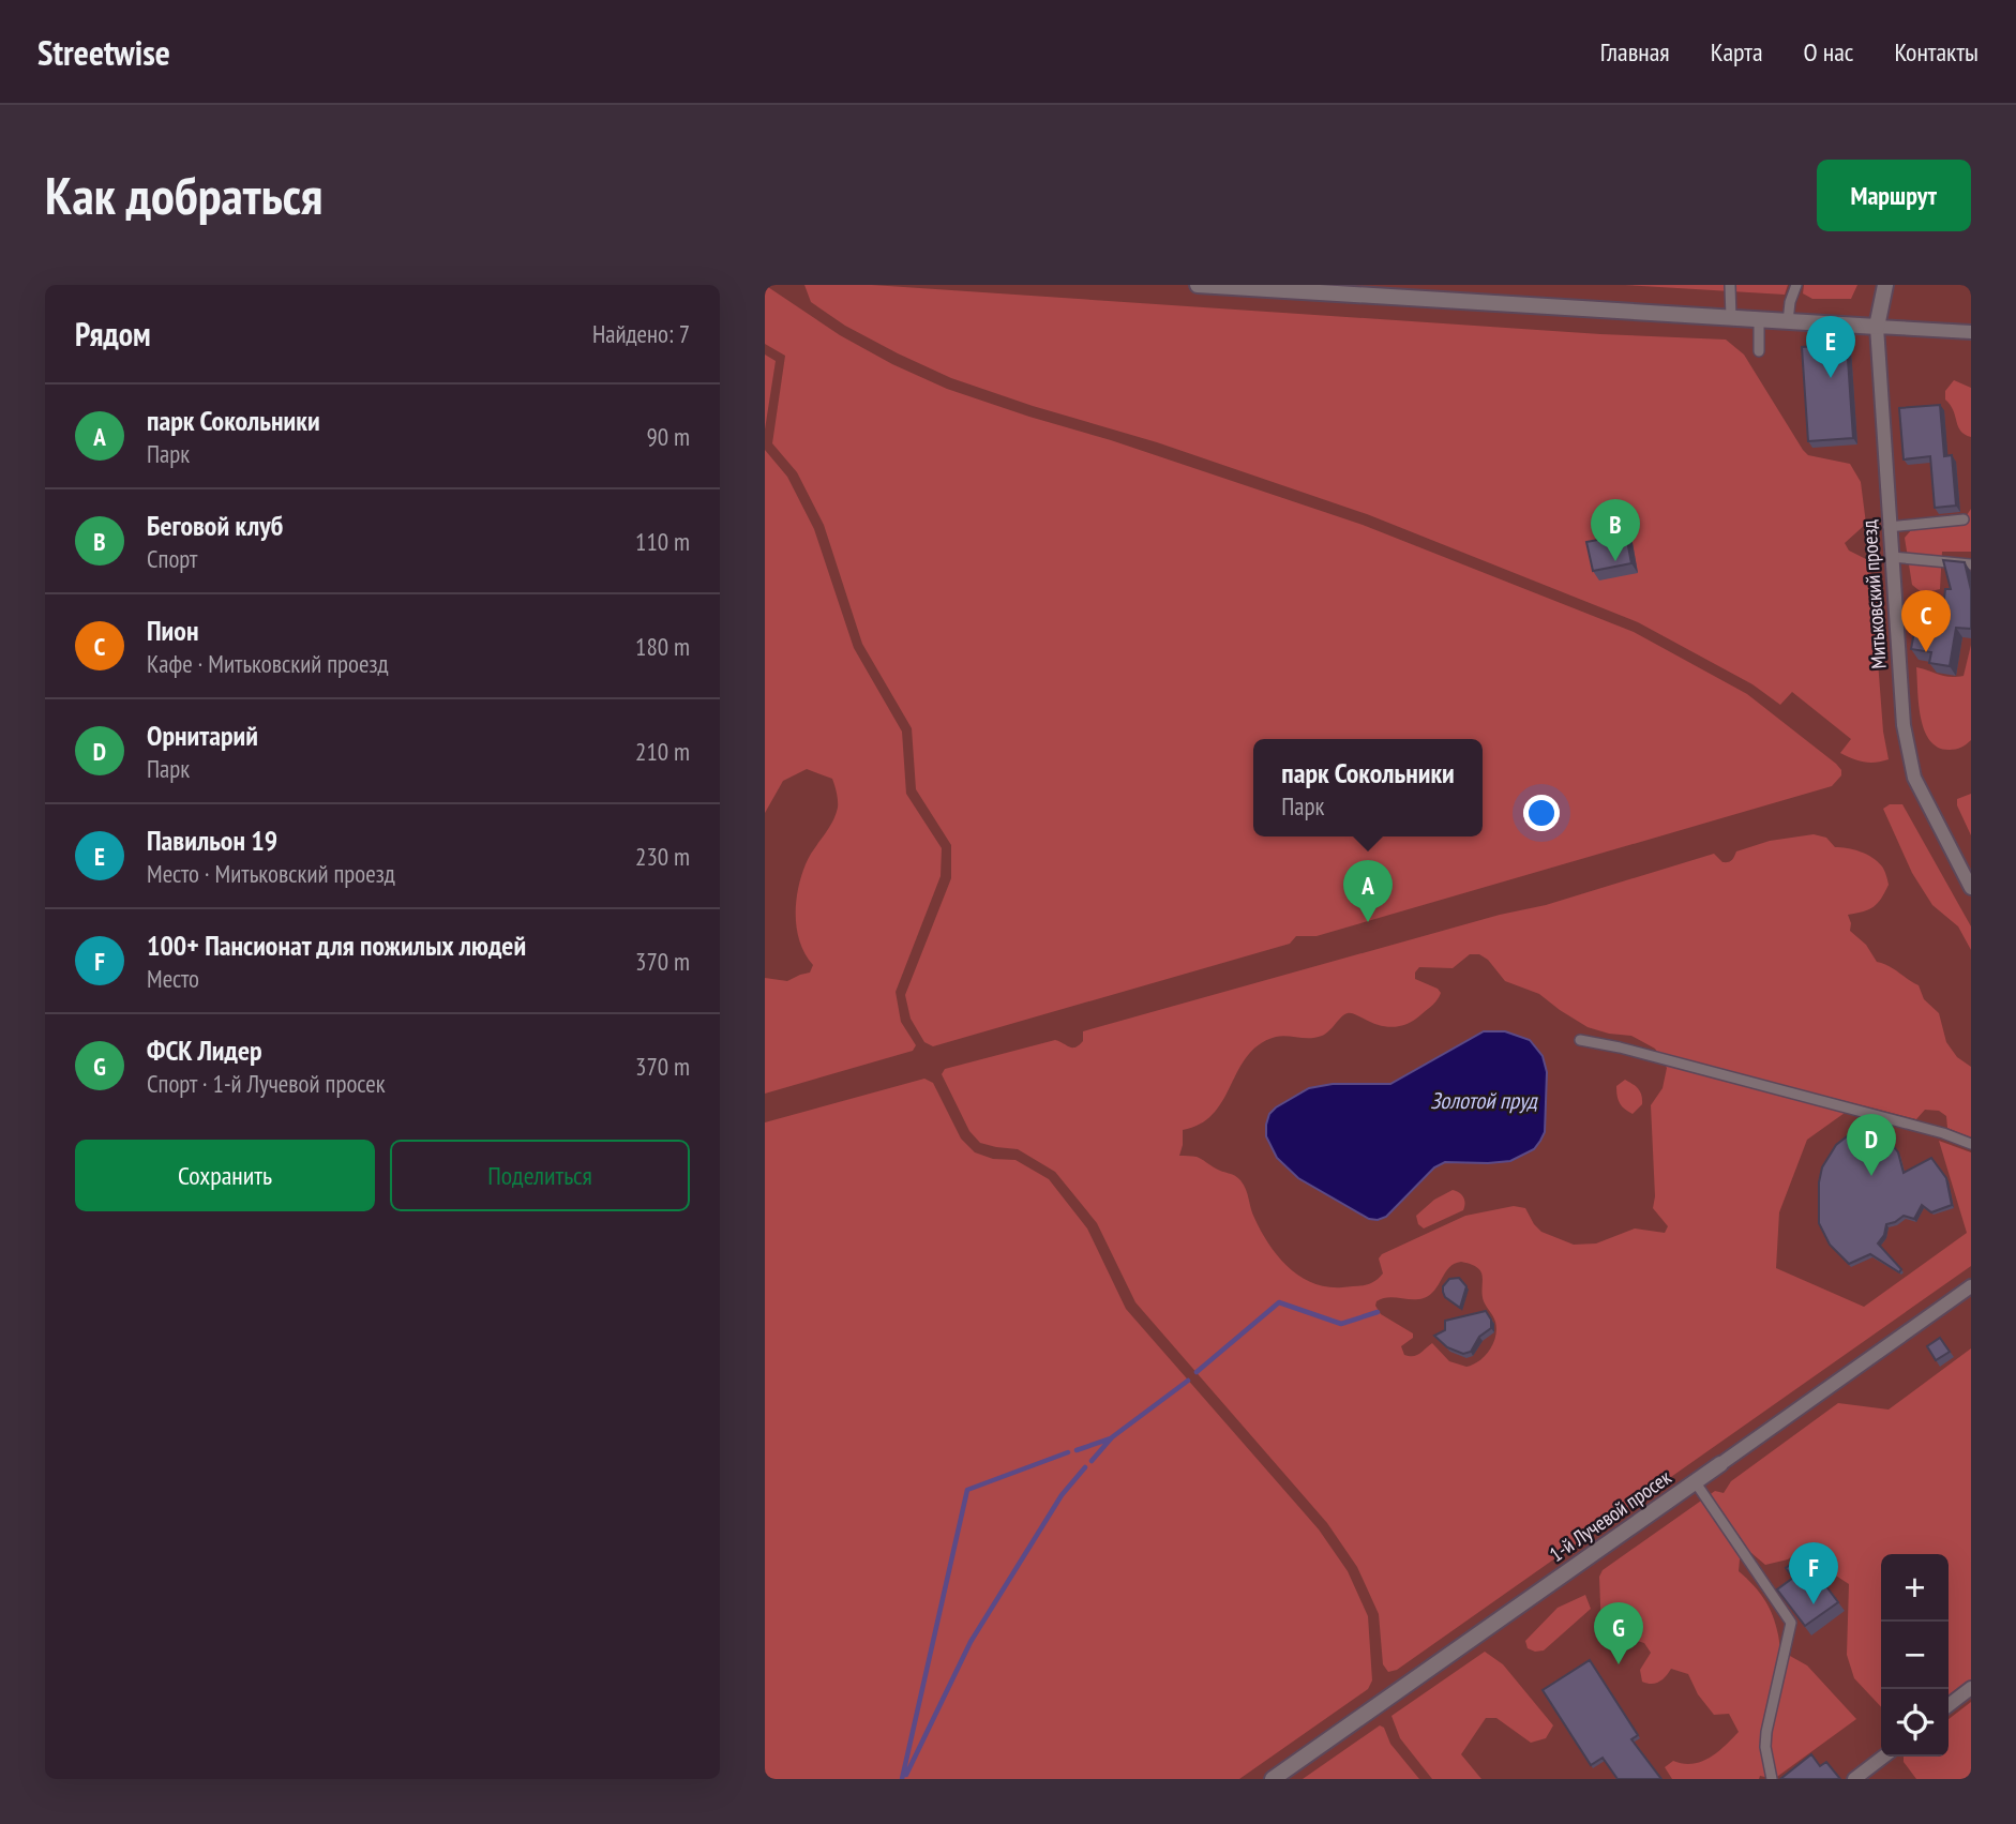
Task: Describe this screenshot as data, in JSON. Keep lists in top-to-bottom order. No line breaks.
{"streets":{"street":["Митьковский проезд","1-й Лучевой просек"]},"water":["Золотой пруд"],"page":{"header":"Streetwise","nav":["Главная","Карта","О нас","Контакты"],"buttons":["Маршрут",["Сохранить","Поделиться"]],"title":"Как добраться","heading":["Рядом","Найдено: 7"],"pins":["E","B","C","A","D","F","G"],"list":[{"mark":"A","name":"парк Сокольники","note":"Парк","value":"90 m"},{"mark":"B","name":"Беговой клуб","note":"Спорт","value":"110 m"},{"mark":"C","name":"Пион","note":"Кафе · Митьковский проезд","value":"180 m"},{"mark":"D","name":"Орнитарий","note":"Парк","value":"210 m"},{"mark":"E","name":"Павильон 19","note":"Место · Митьковский проезд","value":"230 m"},{"mark":"F","name":"100+ Пансионат для пожилых людей","note":"Место","value":"370 m"},{"mark":"G","name":"ФСК Лидер","note":"Спорт · 1-й Лучевой просек","value":"370 m"}],"popup":["парк Сокольники","Парк"],"map_buttons":["+","−"]}}
